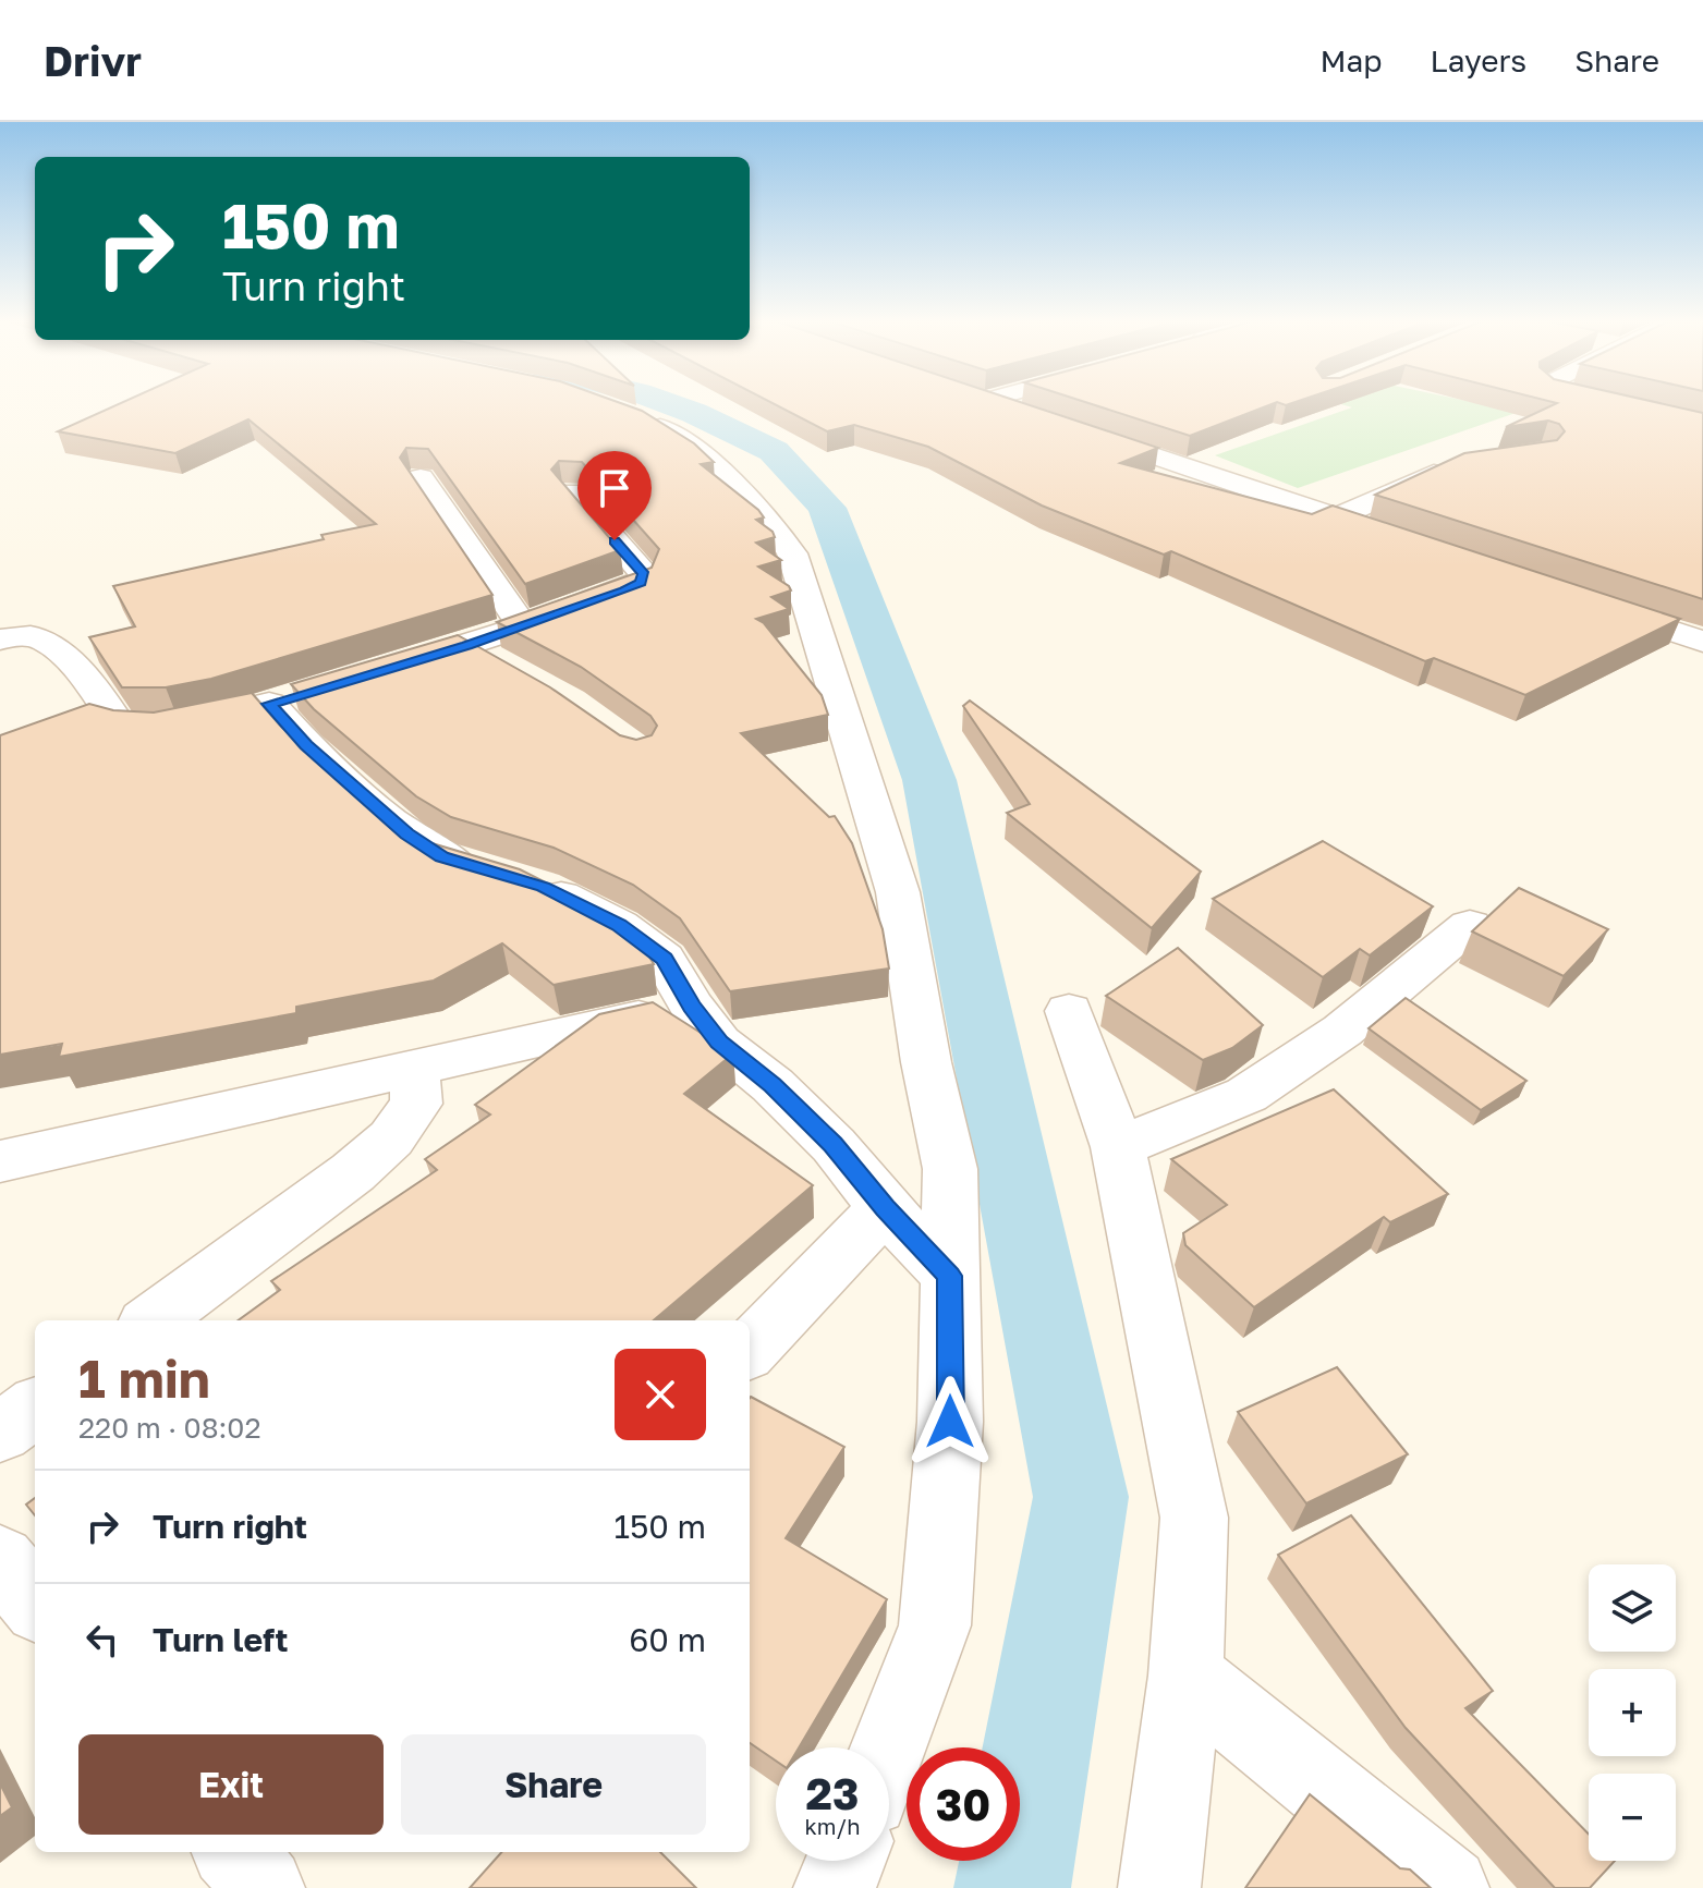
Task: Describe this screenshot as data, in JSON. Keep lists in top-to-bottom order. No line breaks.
{"page":{"header":"Drivr","nav":["Map","Layers","Share"],"turn":["150 m","Turn right"],"heading":["1 min","220 m · 08:02"],"list":[{"name":"Turn right","value":"150 m"},{"name":"Turn left","value":"60 m"}],"map_buttons":["+","−"],"buttons":["Exit","Share"],"speed":"23 km/h","limit":"30"}}
